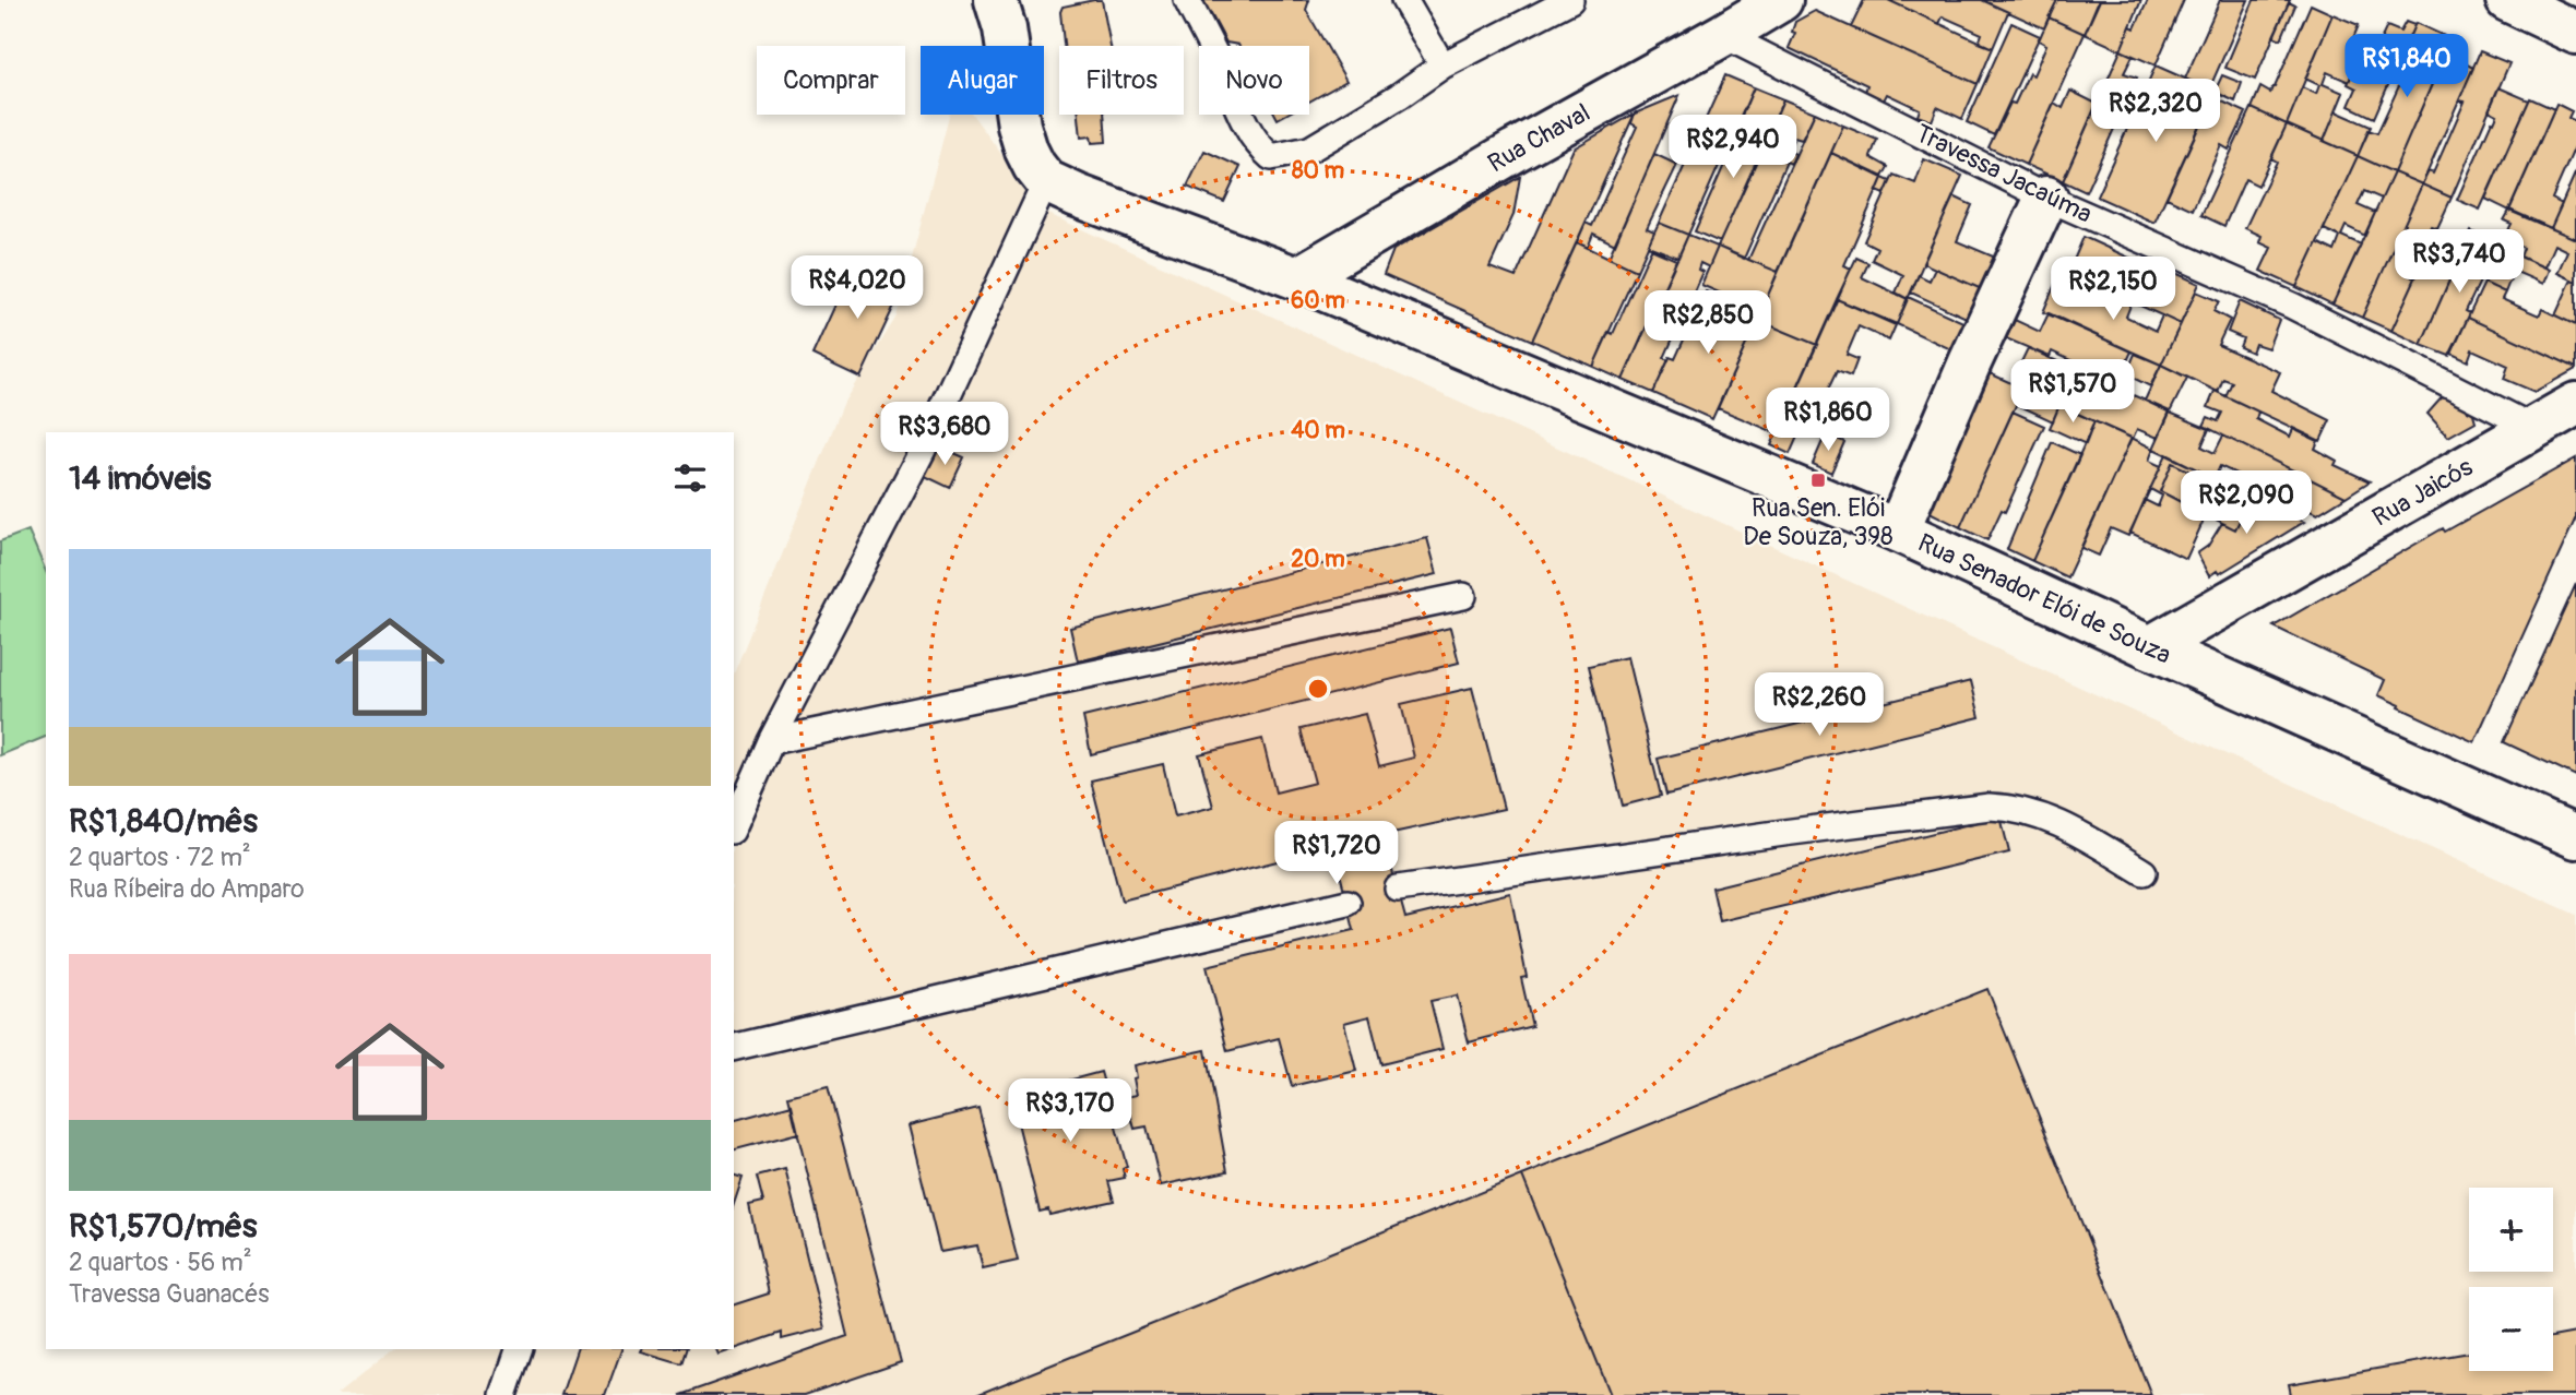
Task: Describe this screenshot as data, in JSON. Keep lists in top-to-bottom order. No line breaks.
{"streets":{"main road":["Rua Chaval","Rua Jaicós","Rua Senador Elói de Souza"],"lane":["Travessa Jacaúma"]},"crossings":[["Rua Chaval","Travessa Jacaúma"],["Rua Chaval","Rua Senador Elói de Souza"],["Travessa Jacaúma","Rua Jaicós"],["Rua Jaicós","Rua Senador Elói de Souza"]],"places":{"transit":["Rua Sen. Elói De Souza, 398"]},"page":{"price":["R$1,840","R$2,320","R$2,940","R$3,740","R$4,020","R$2,150","R$2,850","R$1,570","R$1,860","R$3,680","R$2,090","R$2,260","R$1,720","R$3,170"],"chip":["Comprar","Alugar","Filtros","Novo"],"heading":"14 imóveis","list":[{"name":"R$1,840/mês","note":"2 quartos · 72 m² · Rua Ríbeira do Amparo"},{"name":"R$1,570/mês","note":"2 quartos · 56 m² · Travessa Guanacés"}],"map_buttons":["+","−"]},"rings":["80 m","60 m","40 m","20 m"]}
